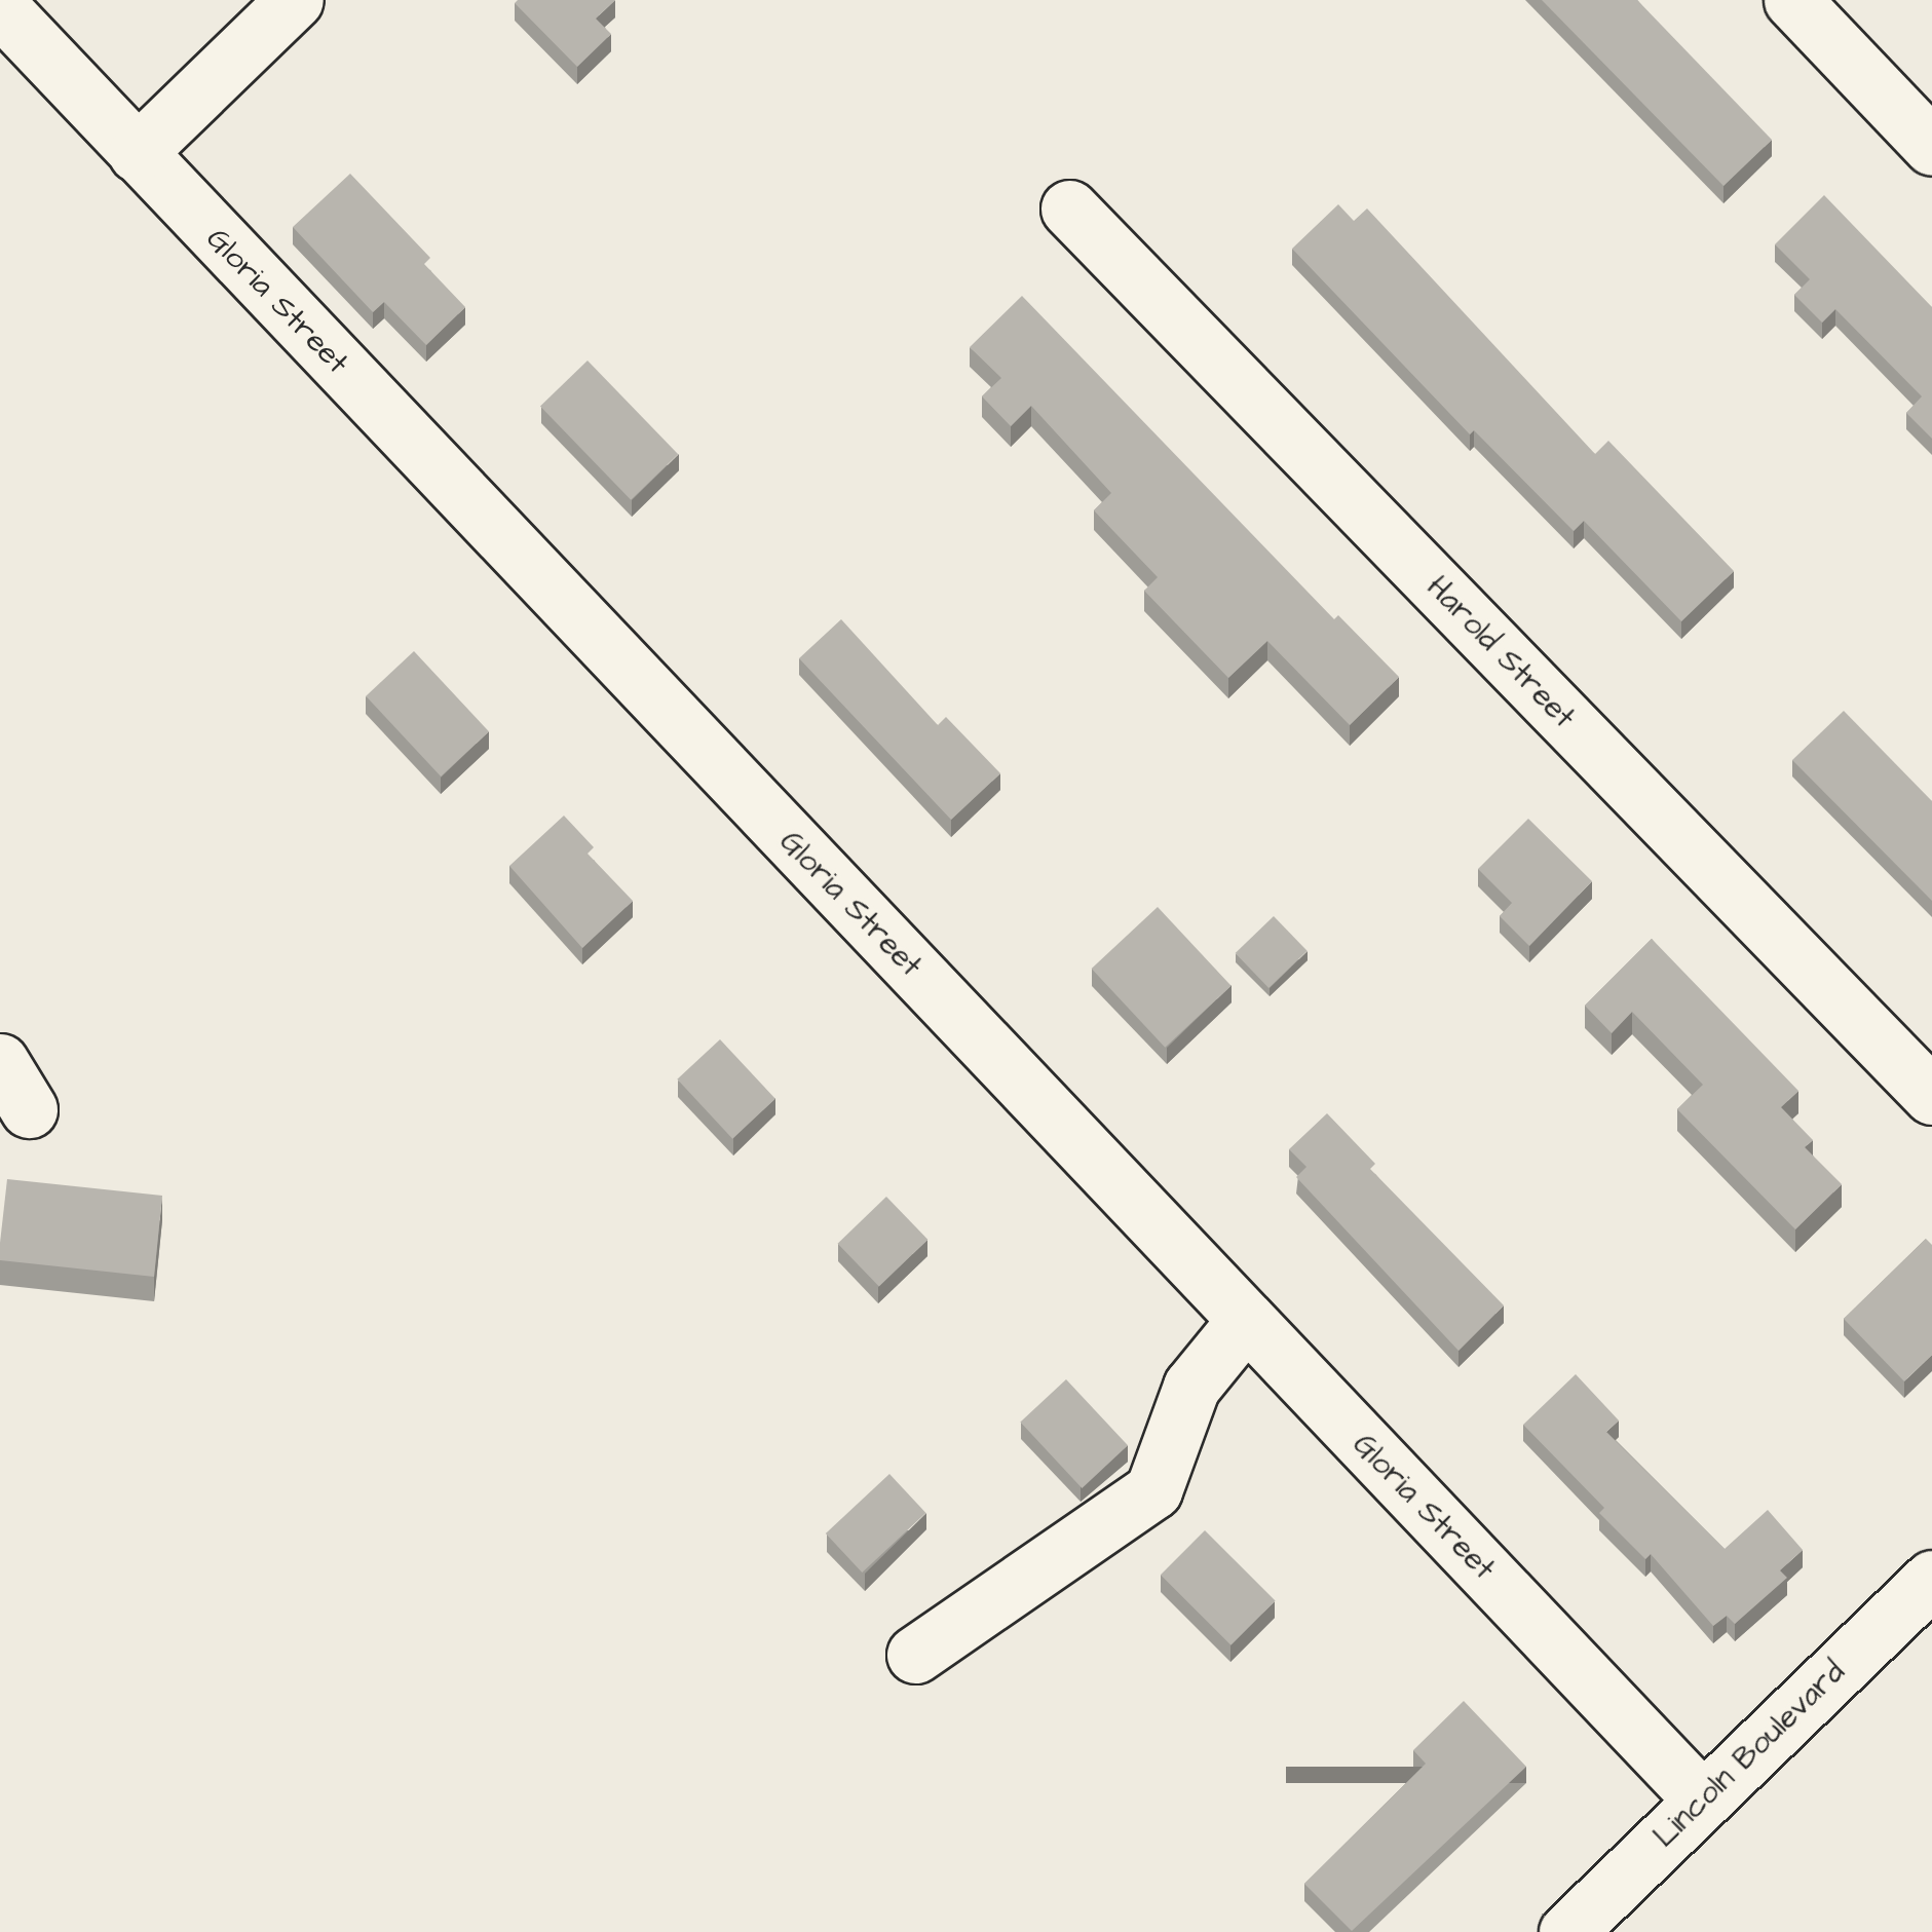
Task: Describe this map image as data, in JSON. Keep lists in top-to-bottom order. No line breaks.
{"streets":{"street":["Gloria Street","Harold Street","Lincoln Boulevard"]},"crossings":[["Gloria Street","Lincoln Boulevard"]]}
